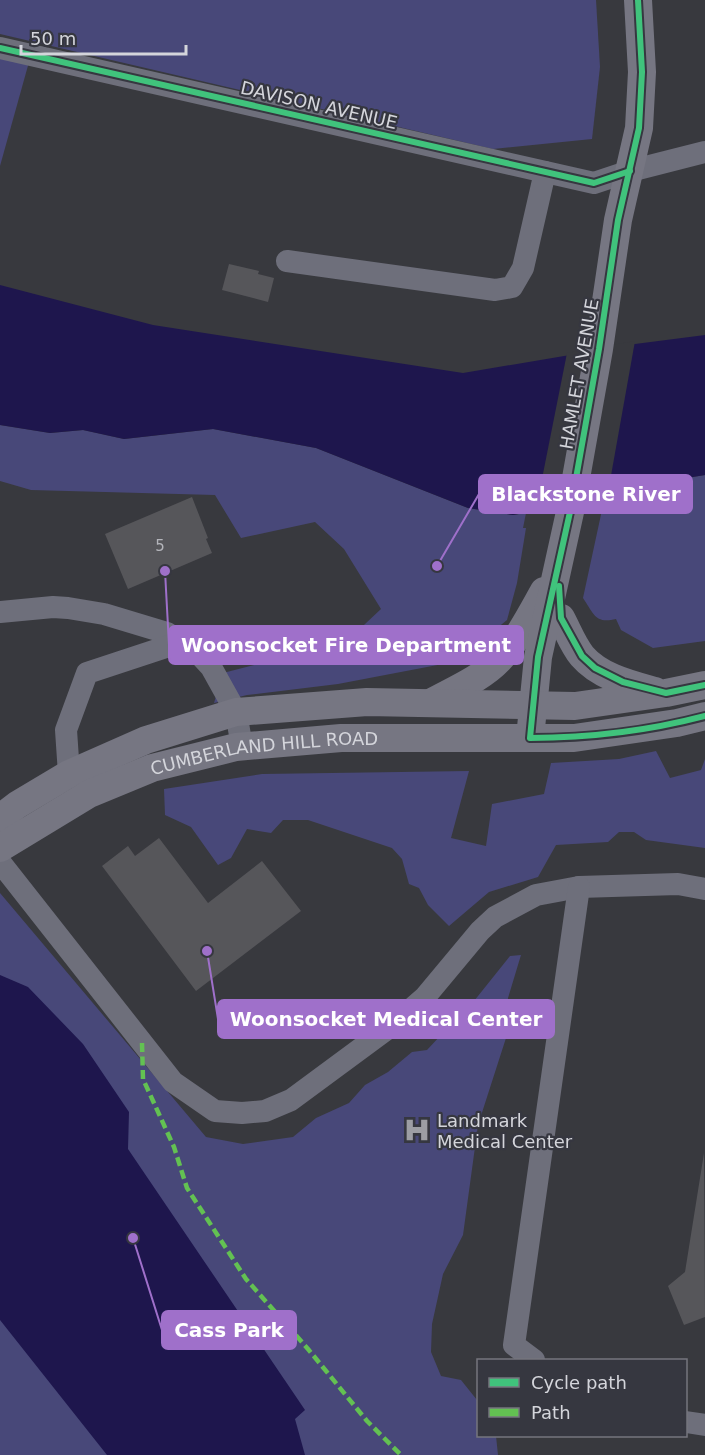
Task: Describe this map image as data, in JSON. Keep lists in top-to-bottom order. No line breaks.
{"streets":{"main road":["HAMLET AVENUE","CUMBERLAND HILL ROAD"],"street":["DAVISON AVENUE"]},"crossings":[["DAVISON AVENUE","HAMLET AVENUE"],["HAMLET AVENUE","CUMBERLAND HILL ROAD"]],"places":{"other":["Blackstone River","Woonsocket Fire Department","Woonsocket Medical Center","Cass Park"],"hospital":["Landmark Medical Center"]},"house_numbers":["5"],"legend":["Cycle path","Path"],"scale_bar":"50 m"}
